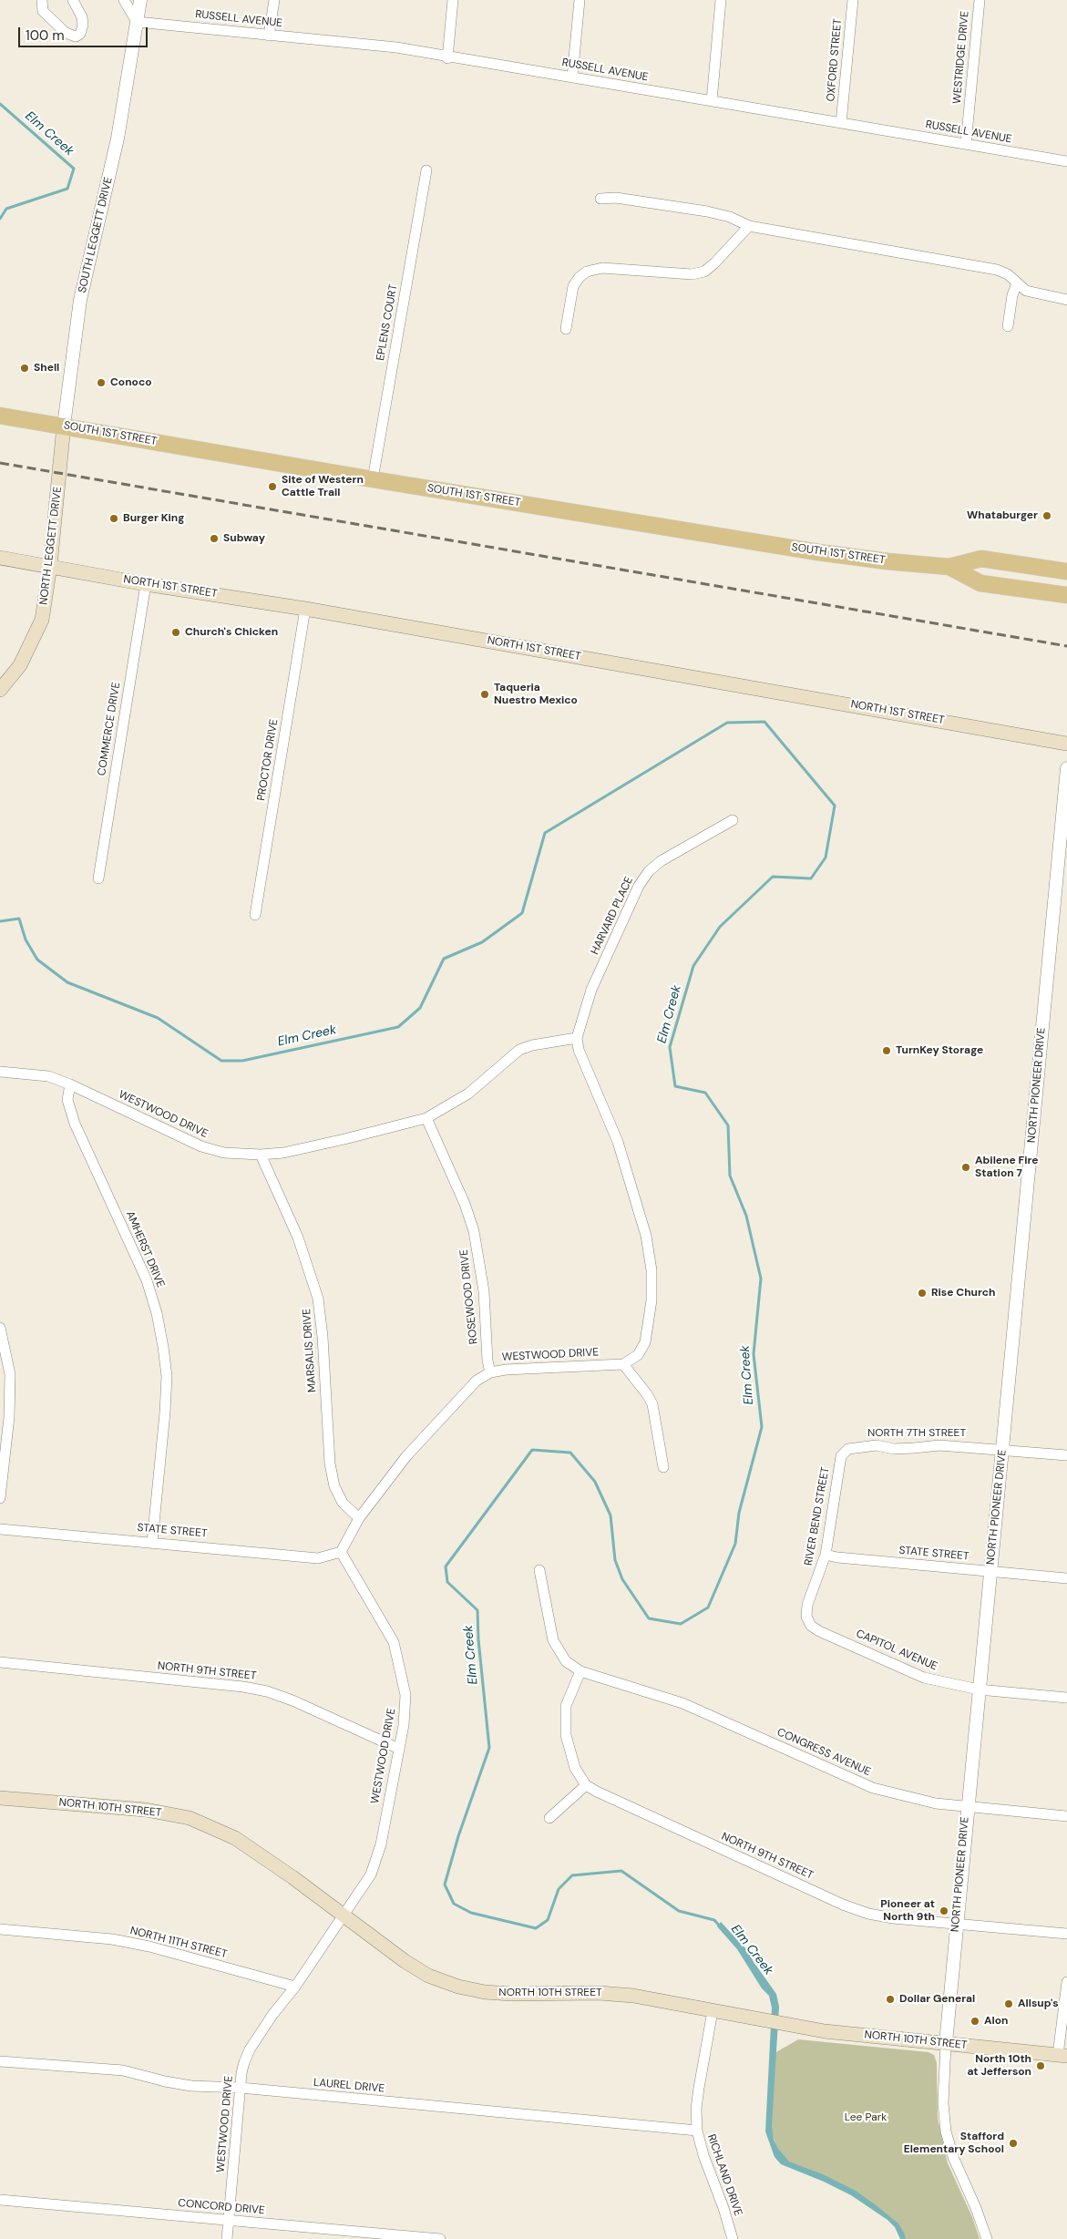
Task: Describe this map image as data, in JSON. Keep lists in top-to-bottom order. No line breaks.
{"streets":{"main road":["SOUTH LEGGETT DRIVE","SOUTH 1ST STREET","NORTH LEGGETT DRIVE","NORTH 1ST STREET","NORTH 10TH STREET"],"street":["RUSSELL AVENUE","WESTRIDGE DRIVE","OXFORD STREET","EPLENS COURT","COMMERCE DRIVE","PROCTOR DRIVE","HARVARD PLACE","NORTH PIONEER DRIVE","WESTWOOD DRIVE","AMHERST DRIVE","ROSEWOOD DRIVE","MARSALIS DRIVE","NORTH 7TH STREET","RIVER BEND STREET","STATE STREET","CAPITOL AVENUE","NORTH 9TH STREET","CONGRESS AVENUE","NORTH 11TH STREET","LAUREL DRIVE","RICHLAND DRIVE","CONCORD DRIVE"]},"crossings":[["RUSSELL AVENUE","WESTRIDGE DRIVE"],["RUSSELL AVENUE","OXFORD STREET"],["RUSSELL AVENUE","SOUTH LEGGETT DRIVE"],["SOUTH LEGGETT DRIVE","SOUTH 1ST STREET"],["SOUTH LEGGETT DRIVE","NORTH LEGGETT DRIVE"],["EPLENS COURT","SOUTH 1ST STREET"],["NORTH LEGGETT DRIVE","NORTH 1ST STREET"],["NORTH 1ST STREET","COMMERCE DRIVE"],["NORTH 1ST STREET","PROCTOR DRIVE"],["HARVARD PLACE","WESTWOOD DRIVE"],["NORTH PIONEER DRIVE","NORTH 7TH STREET"],["NORTH PIONEER DRIVE","STATE STREET"],["NORTH PIONEER DRIVE","CAPITOL AVENUE"],["NORTH PIONEER DRIVE","NORTH 9TH STREET"],["NORTH PIONEER DRIVE","CONGRESS AVENUE"],["NORTH PIONEER DRIVE","NORTH 10TH STREET"],["WESTWOOD DRIVE","AMHERST DRIVE"],["WESTWOOD DRIVE","ROSEWOOD DRIVE"],["WESTWOOD DRIVE","MARSALIS DRIVE"],["WESTWOOD DRIVE","STATE STREET"],["WESTWOOD DRIVE","NORTH 9TH STREET"],["WESTWOOD DRIVE","NORTH 10TH STREET"],["WESTWOOD DRIVE","NORTH 11TH STREET"],["WESTWOOD DRIVE","LAUREL DRIVE"],["WESTWOOD DRIVE","CONCORD DRIVE"],["AMHERST DRIVE","STATE STREET"],["NORTH 7TH STREET","RIVER BEND STREET"],["RIVER BEND STREET","STATE STREET"],["RIVER BEND STREET","CAPITOL AVENUE"],["NORTH 10TH STREET","RICHLAND DRIVE"],["LAUREL DRIVE","RICHLAND DRIVE"]],"water":["Elm Creek"],"parks":["Lee Park"],"places":["Shell","Conoco","Site of Western Cattle Trail","Whataburger","Burger King","Subway","Church's Chicken","Taqueria Nuestro Mexico","TurnKey Storage","Abilene Fire Station 7","Rise Church","Pioneer at North 9th","Dollar General","Allsup's","Alon","North 10th at Jefferson","Stafford Elementary School"],"scale_bar":"100 m"}
